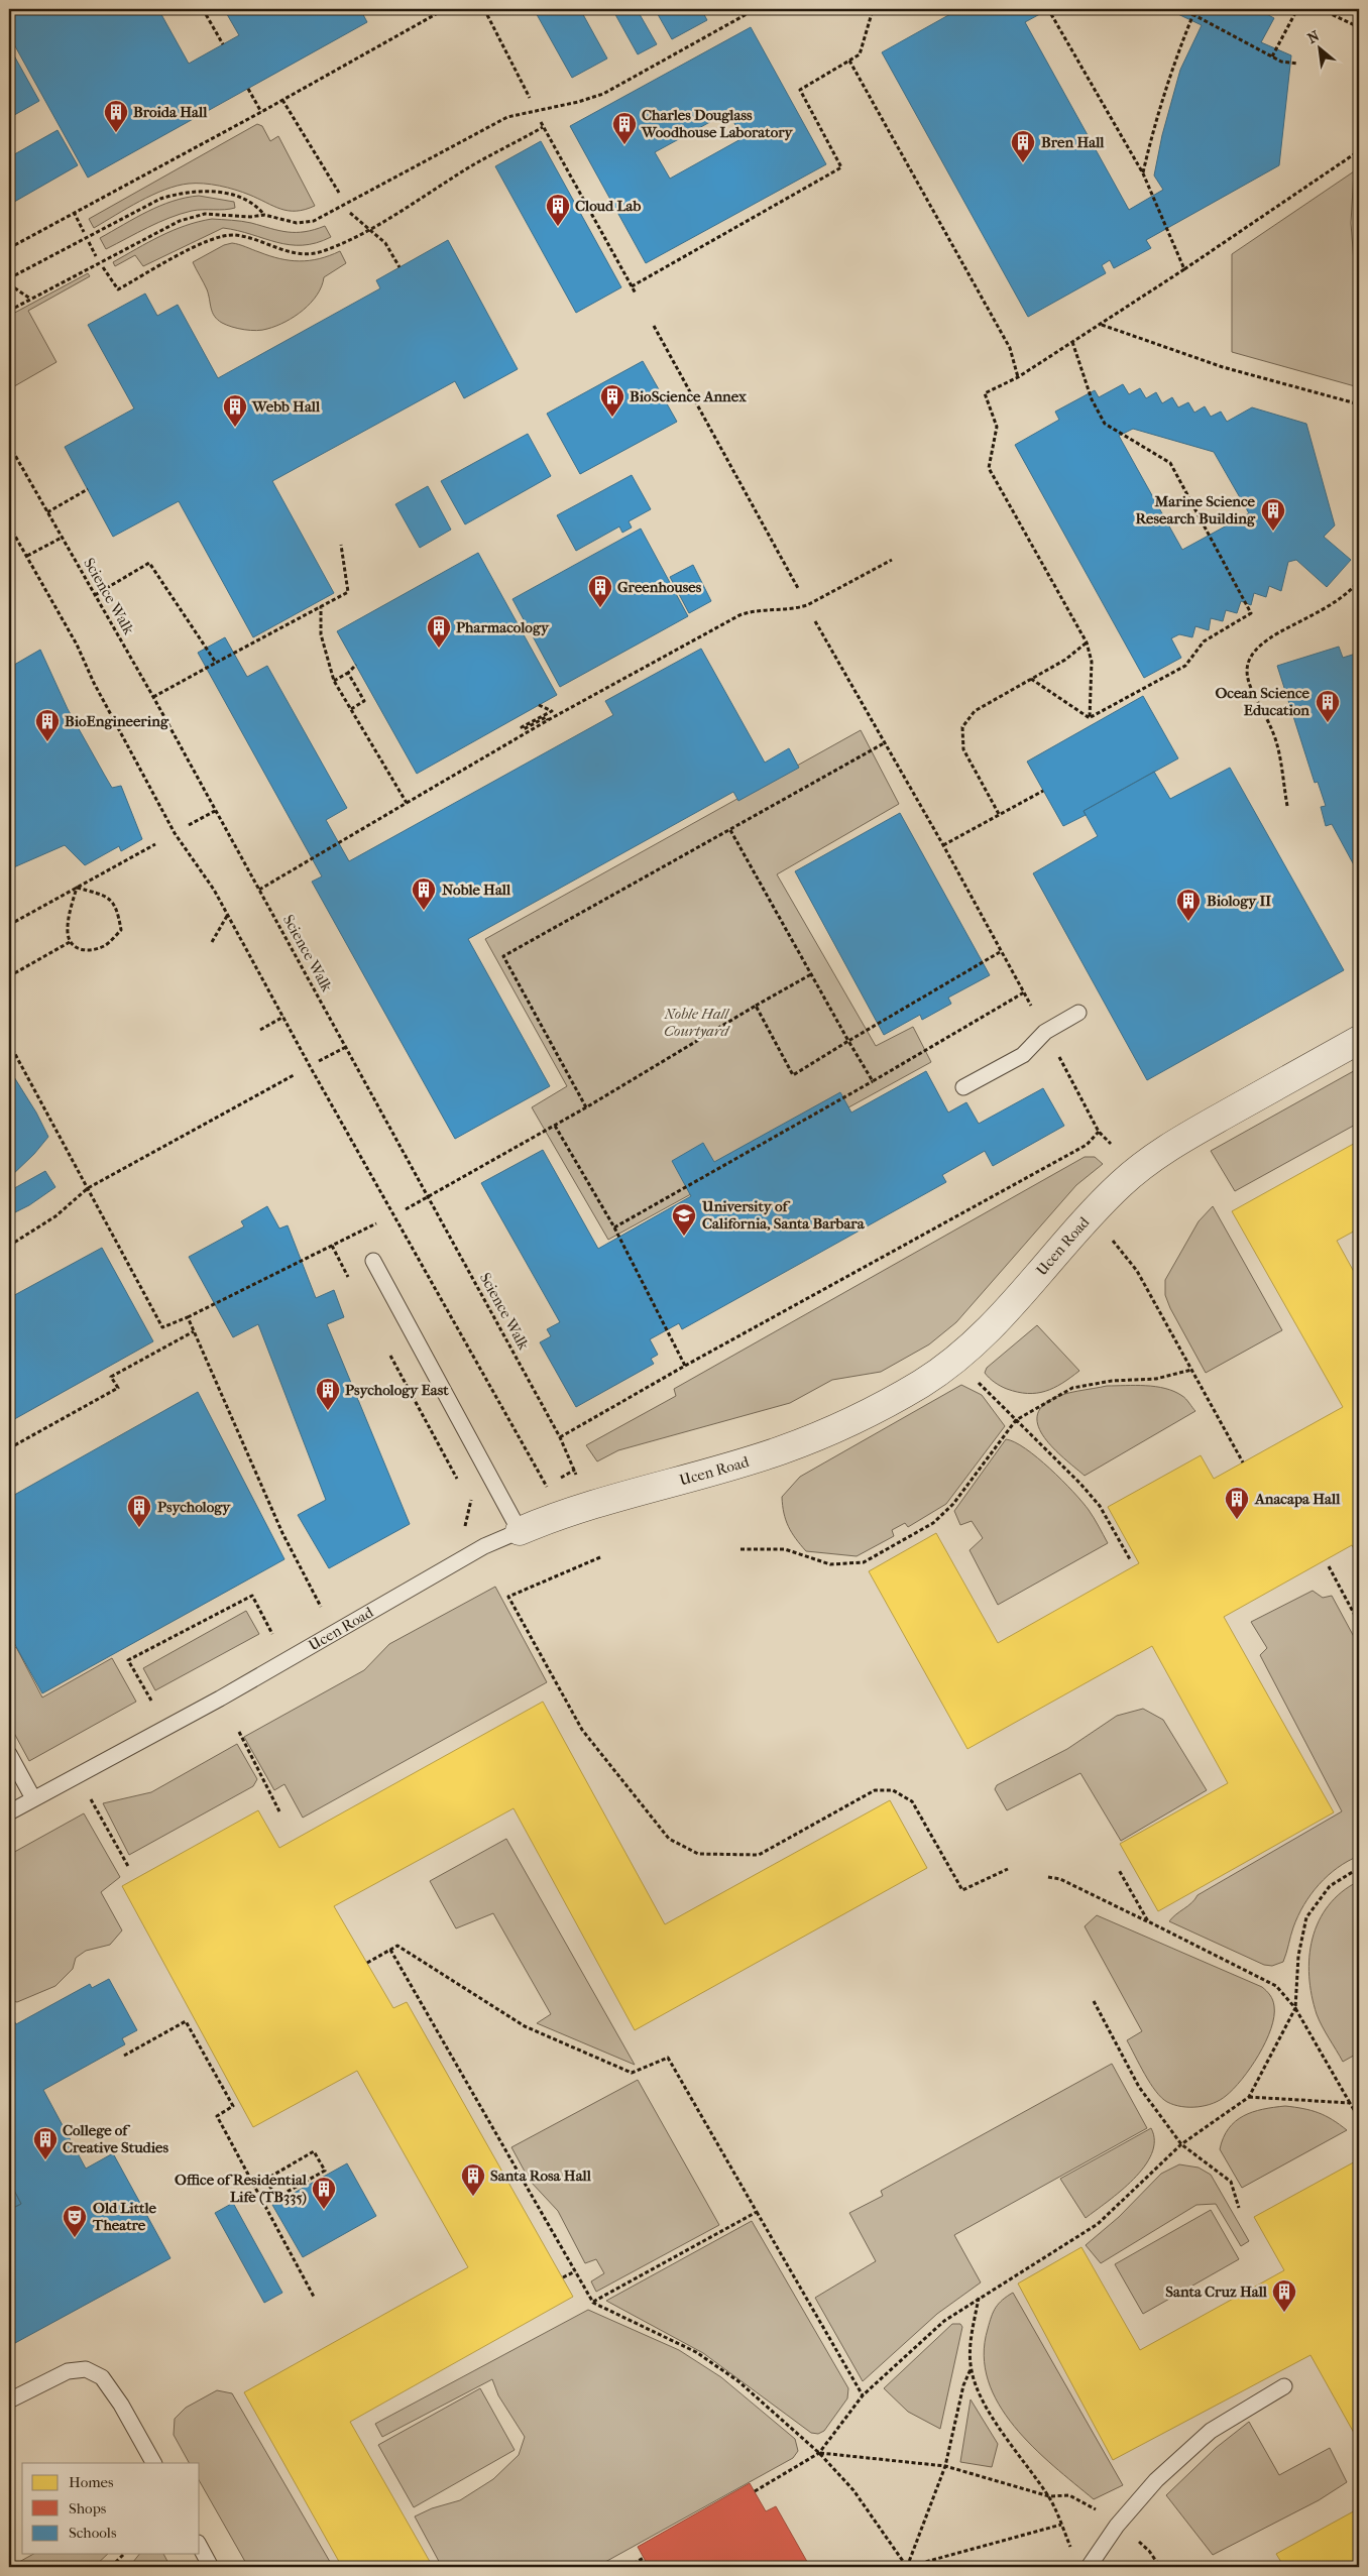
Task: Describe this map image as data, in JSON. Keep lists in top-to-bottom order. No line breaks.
{"streets":{"street":["Ucen Road"],"path":["Science Walk"]},"parks":["Noble Hall Courtyard"],"places":{"building":["Broida Hall","Charles Douglass Woodhouse Laboratory","Bren Hall","Cloud Lab","BioScience Annex","Webb Hall","Marine Science Research Building","Greenhouses","Pharmacology","Ocean Science Education","BioEngineering","Noble Hall","Biology II","Psychology East","Anacapa Hall","Psychology","College of Creative Studies","Santa Rosa Hall","Office of Residential Life (TB335)","Santa Cruz Hall"],"school or university":["University of California, Santa Barbara"],"theatre":["Old Little Theatre"]},"legend":["Homes","Shops","Schools"],"north":"top left"}
